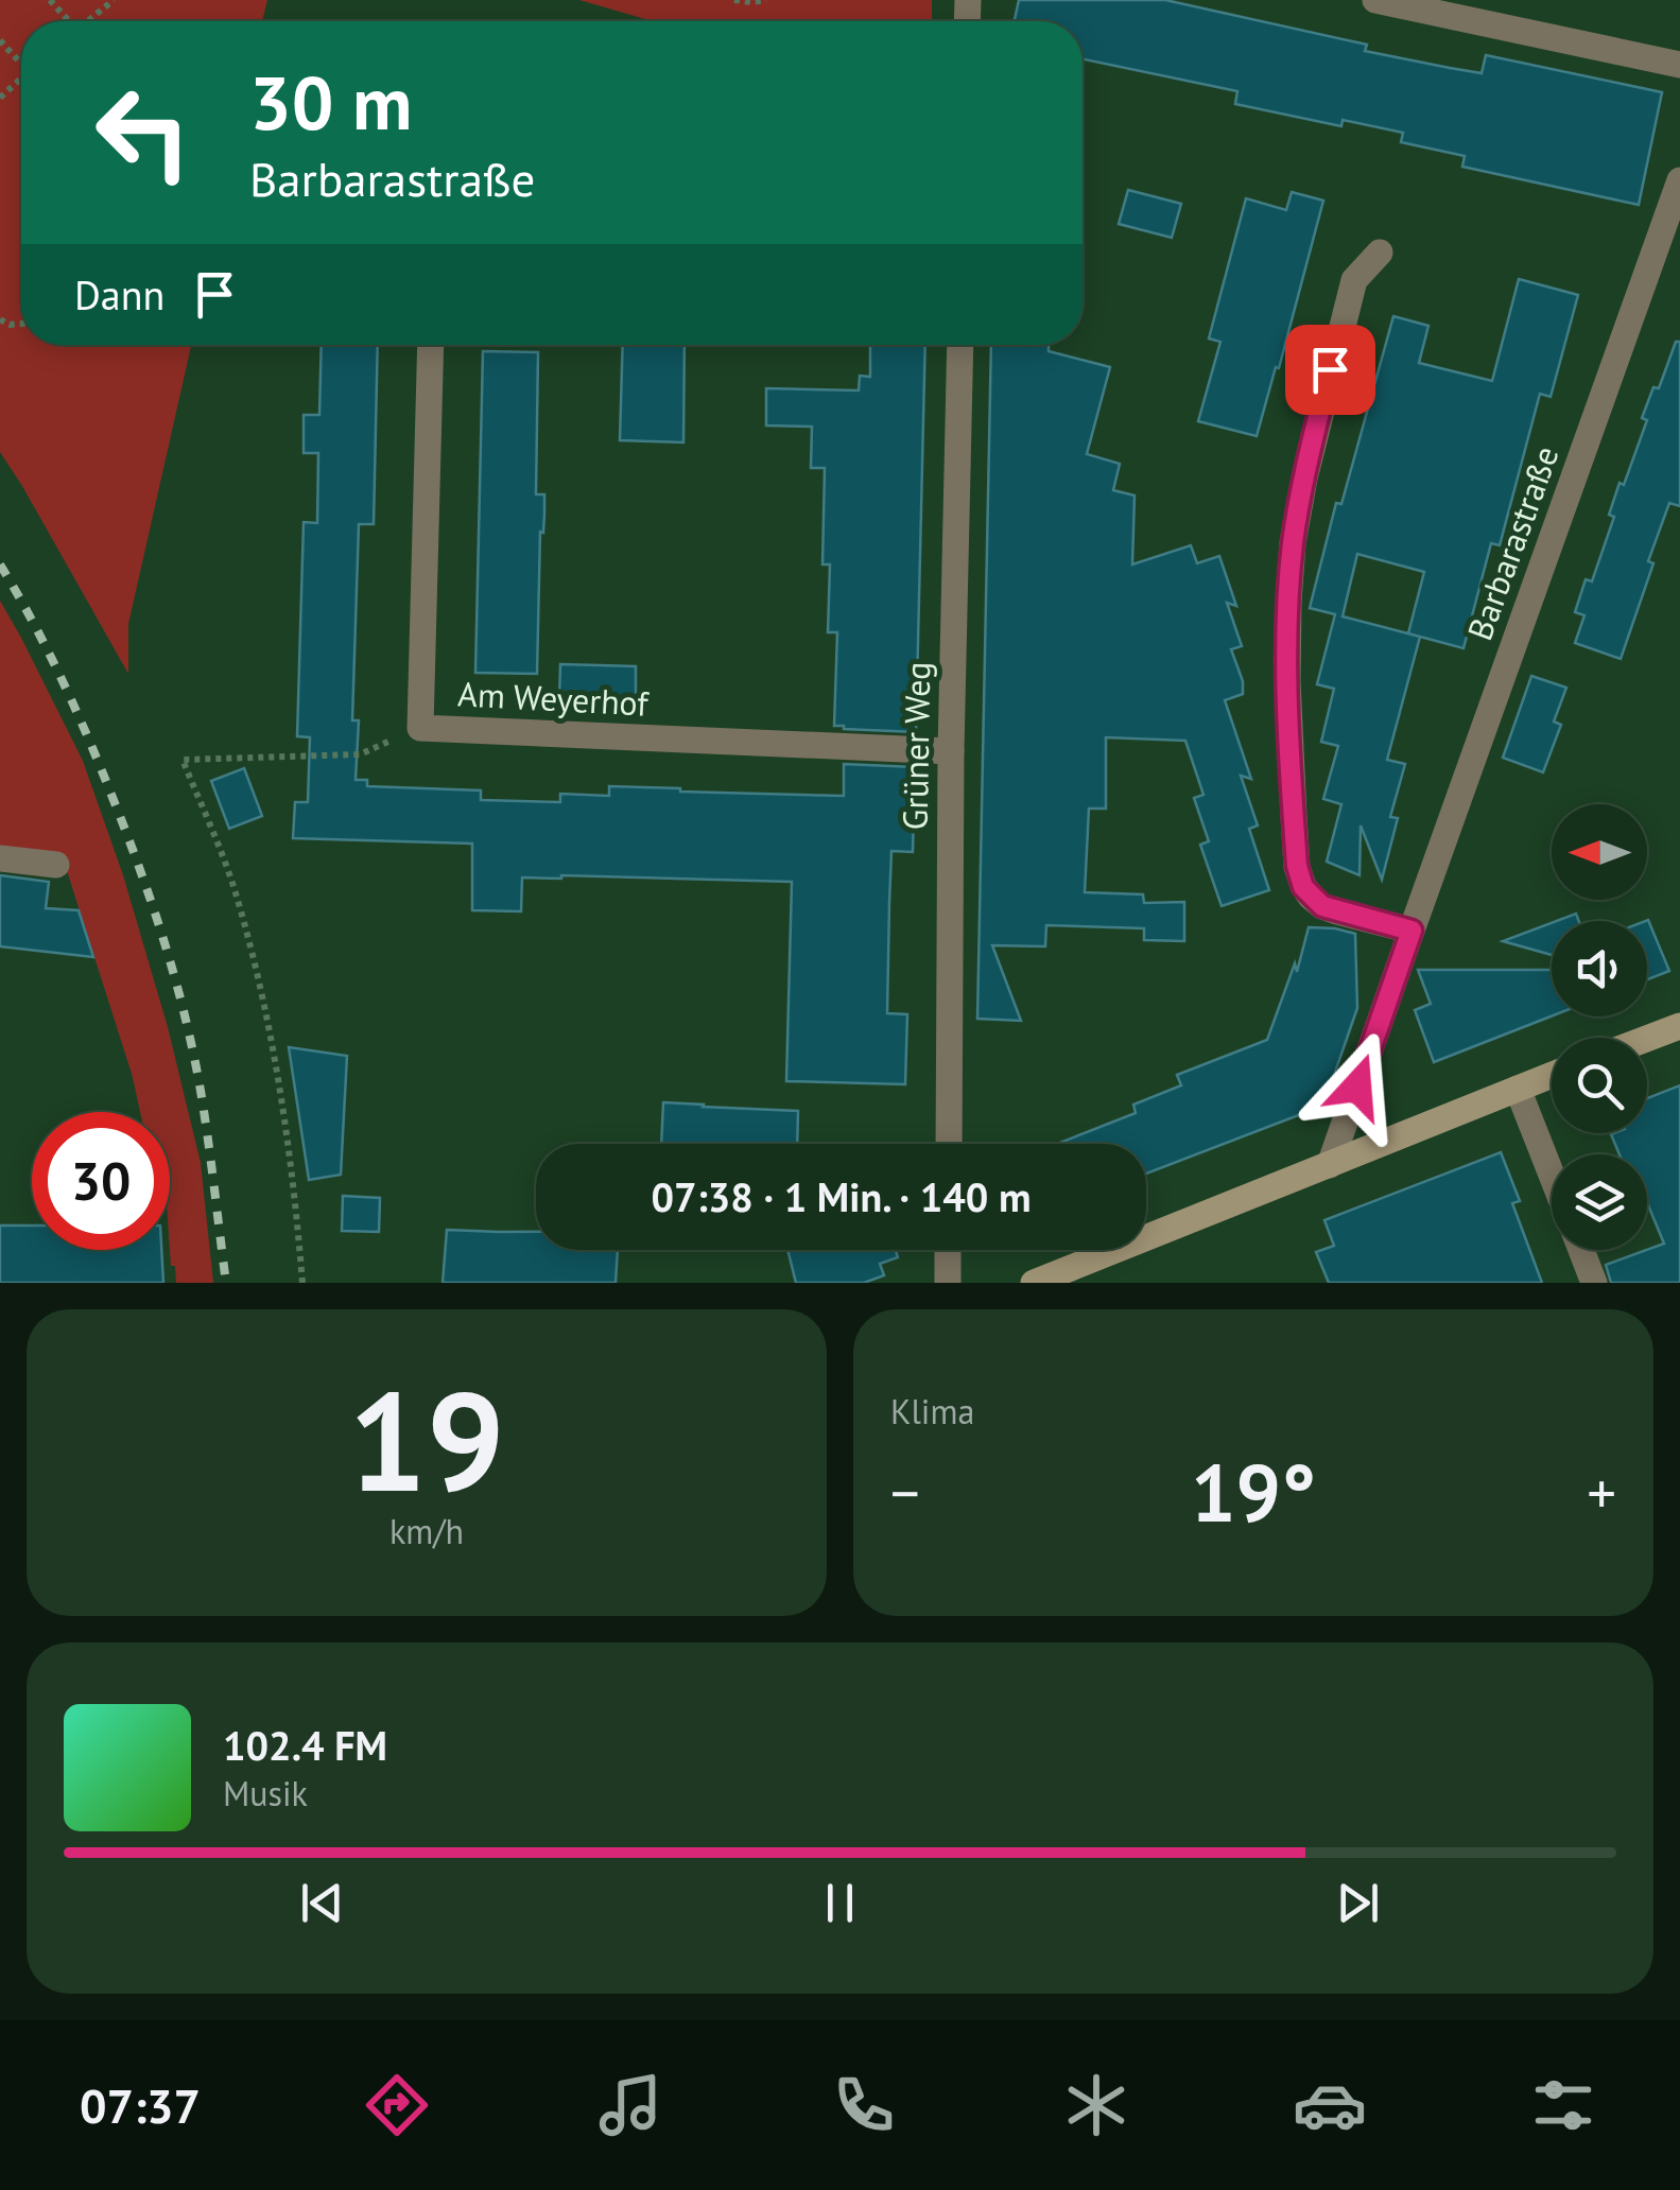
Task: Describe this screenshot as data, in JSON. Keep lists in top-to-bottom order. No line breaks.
{"streets":{"street":["Barbarastraße","Am Weyerhof","Grüner Weg"]},"crossings":[["Am Weyerhof","Grüner Weg"]],"north":"left","page":{"turn":["30 m","Barbarastraße"],"then":"Dann","limit":"30","trip":"07:38 · 1 Min. · 140 m","tile":[["19","km/h"],"Klima"],"heat":["−","19°","+"],"song":["102.4 FM","Musik"],"tabs":"07:37"}}
